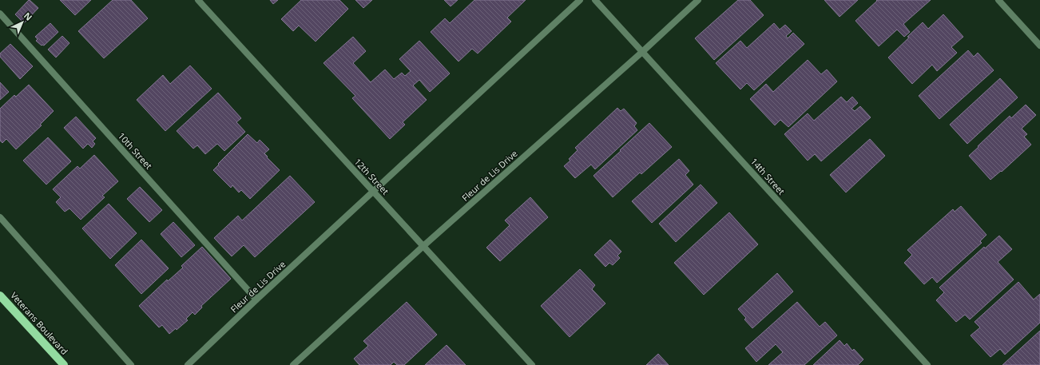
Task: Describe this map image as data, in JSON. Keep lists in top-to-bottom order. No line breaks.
{"streets":{"main road":["Veterans Boulevard"],"street":["10th Street","Fleur de Lis Drive","12th Street","14th Street"]},"crossings":[["10th Street","Fleur de Lis Drive"],["Fleur de Lis Drive","12th Street"],["Fleur de Lis Drive","14th Street"]],"north":"top right"}
